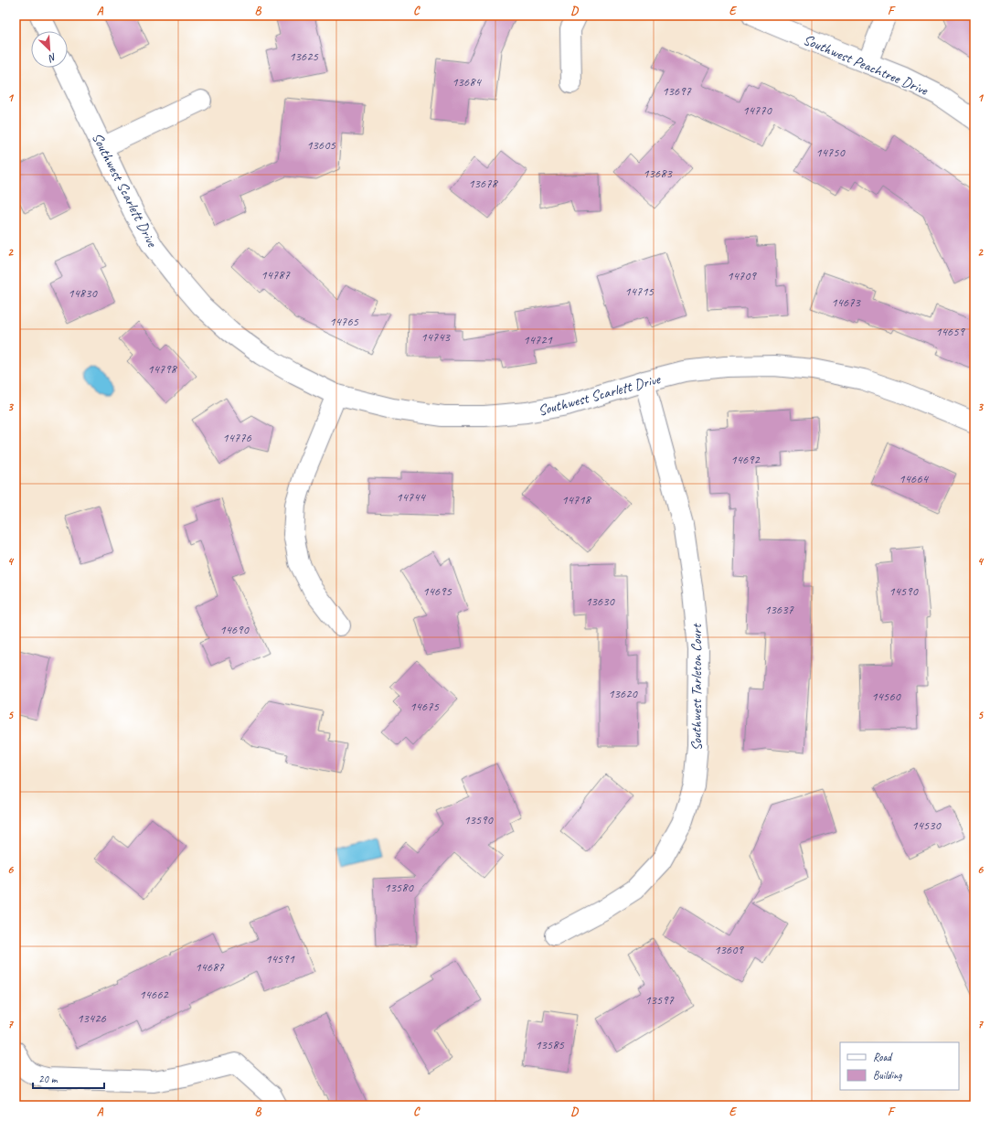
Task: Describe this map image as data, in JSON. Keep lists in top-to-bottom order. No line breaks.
{"streets":{"street":["Southwest Peachtree Drive","Southwest Scarlett Drive","Southwest Tarleton Court"]},"crossings":[["Southwest Scarlett Drive","Southwest Tarleton Court"]],"house_numbers":["13625","13684","13697","14770","13605","14750","13683","13678","14787","14709","14715","14830","14673","14765","14659","14743","14721","14798","14776","14692","14664","14744","14718","14695","14590","13630","13637","14690","13620","14560","14675","13590","14530","13580","13609","14591","14687","14662","13597","13426","13585"],"legend":["Road","Building"],"scale_bar":"20 m","north":"bottom right","grid":{"columns":["A","B","C","D","E","F"],"rows":["1","2","3","4","5","6","7"]}}
